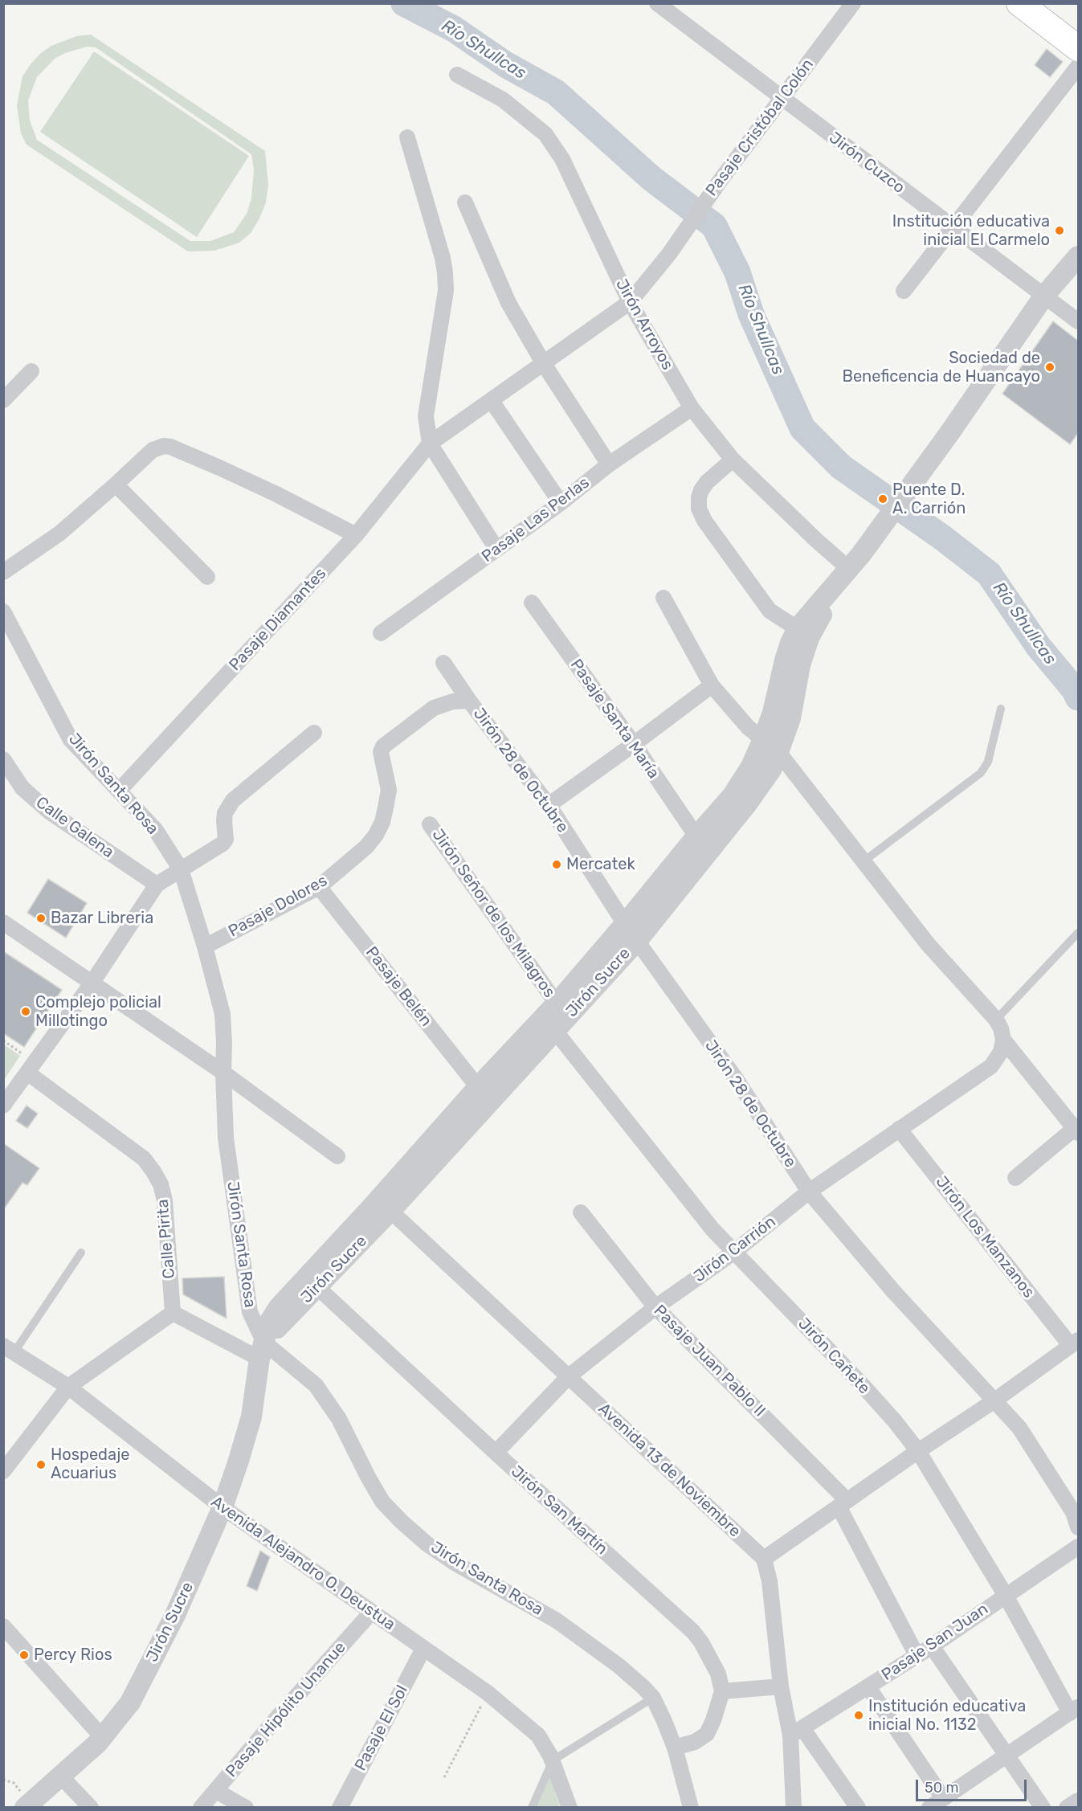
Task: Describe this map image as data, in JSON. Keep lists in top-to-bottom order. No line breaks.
{"streets":{"street":["Pasaje Cristóbal Colón","Jirón Cuzco","Jirón Arroyos","Pasaje Las Perlas","Pasaje Diamantes","Pasaje Santa María","Jirón 28 de Octubre","Jirón Santa Rosa","Calle Galena","Pasaje Dolores","Jirón Señor de los Milagros","Jirón Sucre","Pasaje Belén","Jirón Los Manzanos","Calle Pirita","Jirón Carrión","Jirón Cañete","Pasaje Juan Pablo II","Avenida 13 de Noviembre","Jirón San Martín","Avenida Alejandro O. Deustua","Pasaje San Juan","Pasaje Hipólito Unanue","Pasaje El Sol"]},"crossings":[["Pasaje Cristóbal Colón","Jirón Cuzco"],["Pasaje Cristóbal Colón","Pasaje Diamantes"],["Jirón Cuzco","Jirón Sucre"],["Jirón Arroyos","Pasaje Las Perlas"],["Jirón Arroyos","Pasaje Diamantes"],["Jirón Arroyos","Jirón Sucre"],["Pasaje Diamantes","Jirón Santa Rosa"],["Pasaje Santa María","Jirón Sucre"],["Jirón 28 de Octubre","Pasaje Dolores"],["Jirón 28 de Octubre","Jirón Sucre"],["Jirón 28 de Octubre","Jirón Carrión"],["Jirón Santa Rosa","Pasaje Dolores"],["Jirón Santa Rosa","Jirón Sucre"],["Pasaje Dolores","Pasaje Belén"],["Jirón Señor de los Milagros","Jirón Sucre"],["Jirón Sucre","Pasaje Belén"],["Jirón Sucre","Jirón Cañete"],["Jirón Sucre","Avenida 13 de Noviembre"],["Jirón Sucre","Jirón San Martín"],["Jirón Sucre","Avenida Alejandro O. Deustua"],["Jirón Los Manzanos","Jirón Carrión"],["Jirón Carrión","Jirón Cañete"],["Jirón Carrión","Pasaje Juan Pablo II"],["Jirón Carrión","Avenida 13 de Noviembre"],["Jirón Carrión","Jirón San Martín"],["Jirón Cañete","Pasaje San Juan"],["Pasaje Juan Pablo II","Pasaje San Juan"],["Avenida Alejandro O. Deustua","Pasaje Hipólito Unanue"],["Avenida Alejandro O. Deustua","Pasaje El Sol"]],"water":["Río Shullcas"],"places":["Institución educativa inicial El Carmelo","Sociedad de Beneficencia de Huancayo","Puente D. A. Carrión","Mercatek","Bazar Libreria","Complejo policial Millotingo","Hospedaje Acuarius","Percy Rios","Institución educativa inicial No. 1132"],"scale_bar":"50 m"}
